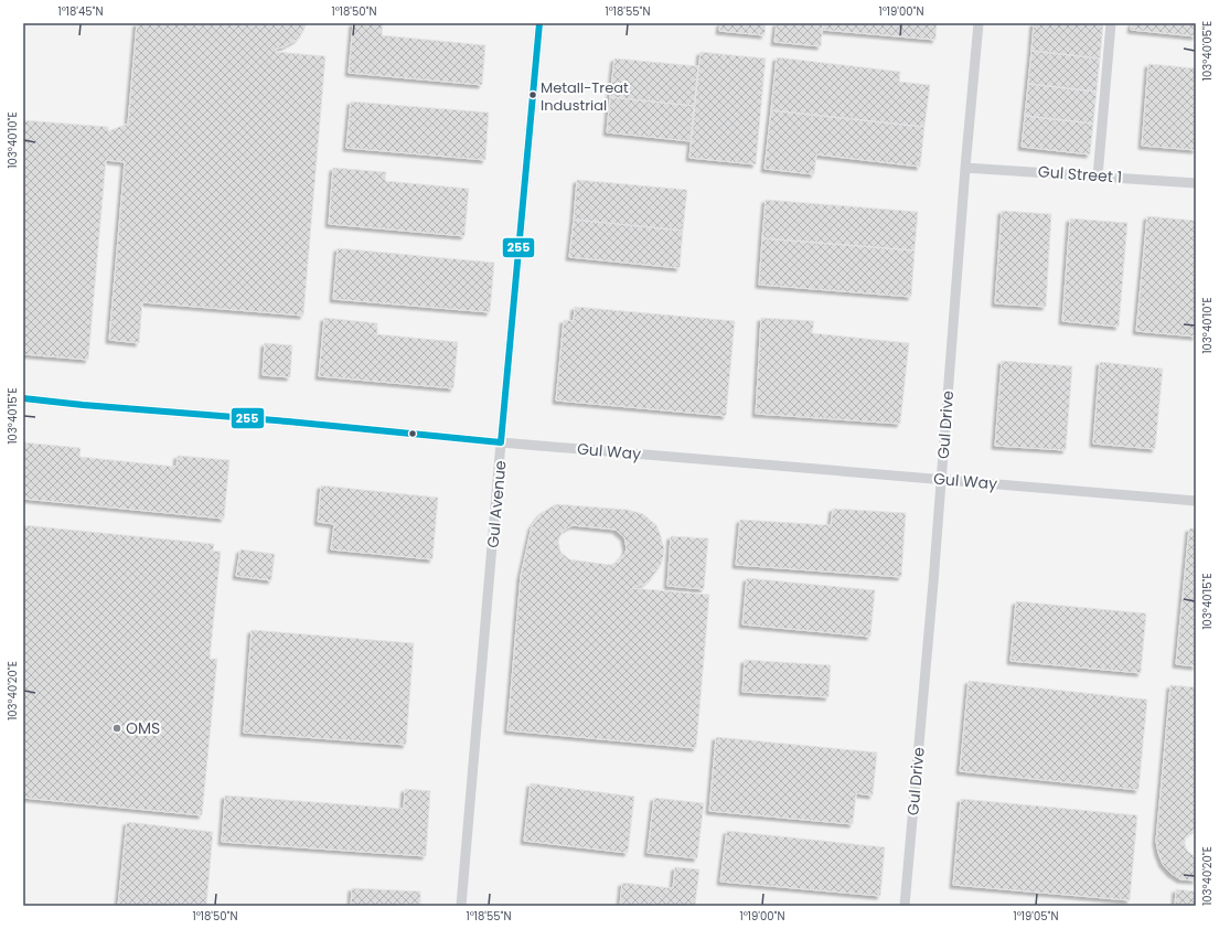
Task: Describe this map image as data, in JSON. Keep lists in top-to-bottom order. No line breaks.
{"streets":{"street":["Gul Street 1","Gul Drive","Gul Way","Gul Avenue"]},"crossings":[["Gul Street 1","Gul Drive"],["Gul Drive","Gul Way"],["Gul Way","Gul Avenue"]],"places":["Metall-Treat Industrial","OMS"],"lines":["transit line 255"],"coordinates":["1°18'45\"N","1°18'50\"N","1°18'55\"N","1°19'00\"N","103°40'05\"E","103°40'10\"E","103°40'15\"E","103°40'20\"E","1°19'05\"N"]}
